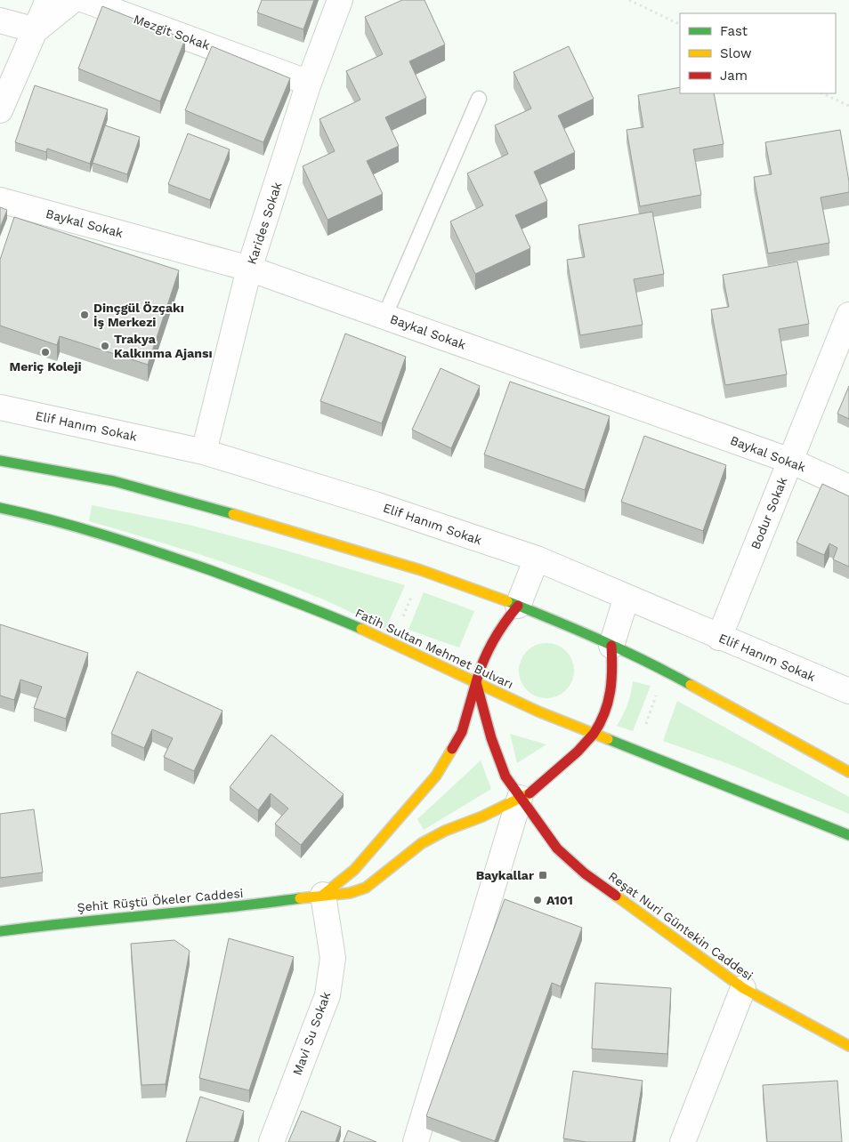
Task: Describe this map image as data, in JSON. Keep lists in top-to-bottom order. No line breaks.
{"streets":{"main road":["Fatih Sultan Mehmet Bulvarı","Şehit Rüştü Ökeler Caddesi","Reşat Nuri Güntekin Caddesi"],"street":["Mezgit Sokak","Baykal Sokak","Karides Sokak","Elif Hanım Sokak","Bodur Sokak","Mavi Su Sokak"]},"crossings":[["Mezgit Sokak","Karides Sokak"],["Baykal Sokak","Karides Sokak"],["Baykal Sokak","Bodur Sokak"],["Karides Sokak","Elif Hanım Sokak"],["Elif Hanım Sokak","Bodur Sokak"],["Fatih Sultan Mehmet Bulvarı","Şehit Rüştü Ökeler Caddesi"],["Fatih Sultan Mehmet Bulvarı","Reşat Nuri Güntekin Caddesi"],["Şehit Rüştü Ökeler Caddesi","Reşat Nuri Güntekin Caddesi"],["Şehit Rüştü Ökeler Caddesi","Mavi Su Sokak"]],"places":{"other":["Dinçgül Özçakı İş Merkezi","Trakya Kalkınma Ajansı","Meriç Koleji","A101"],"transit":["Baykallar"]},"legend":["Fast","Slow","Jam"]}
